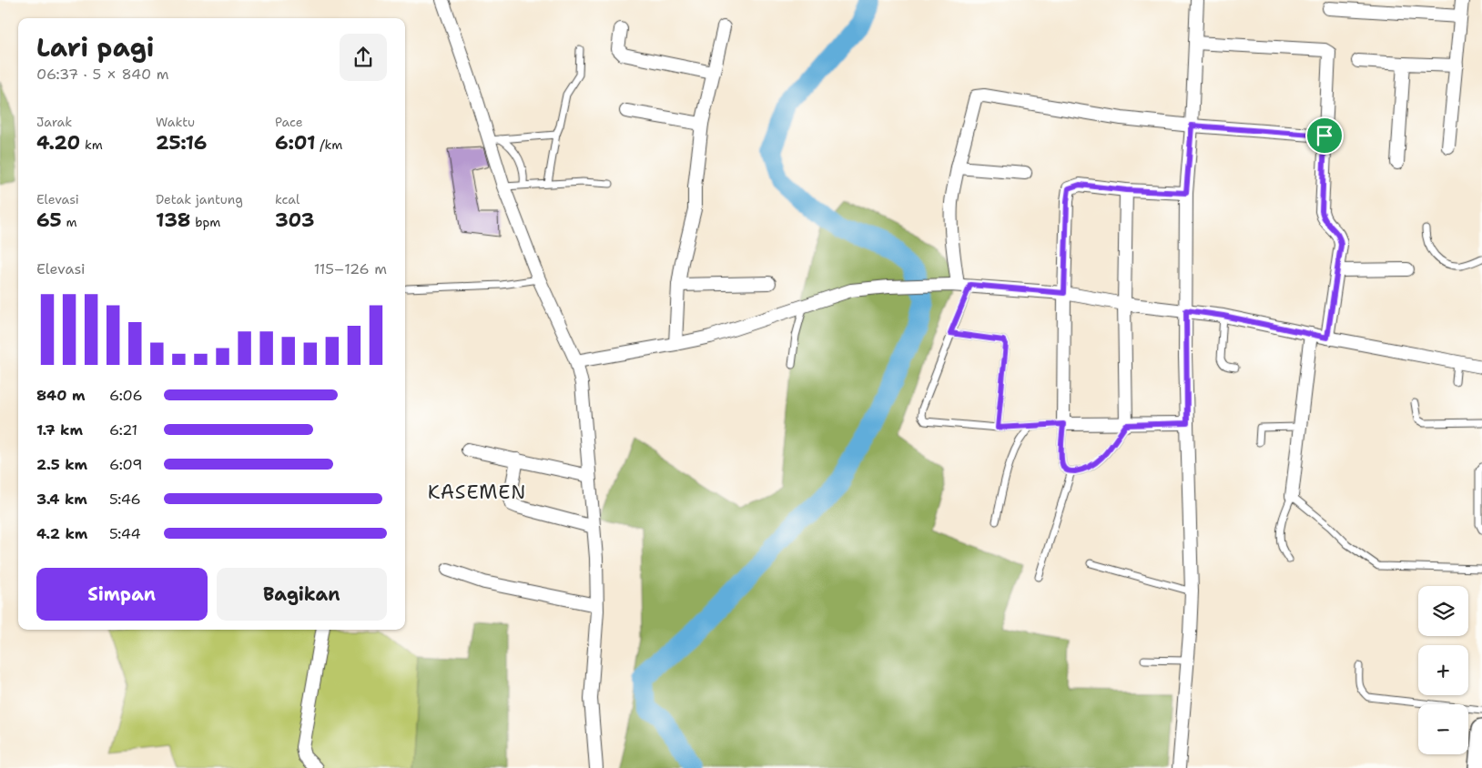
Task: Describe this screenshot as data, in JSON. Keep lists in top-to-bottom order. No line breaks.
{"districts":["KASEMEN"],"page":{"heading":["Lari pagi","06:37 · 5 × 840 m"],"stats":[["Jarak","4.20 km"],["Waktu","25:16"],["Pace","6:01 /km"],["Elevasi","65 m"],["Detak jantung","138 bpm"],["kcal","303"]],"chart":["Elevasi","115–126 m"],"list":[{"name":"840 m","note":"6:06"},{"name":"1.7 km","note":"6:21"},{"name":"2.5 km","note":"6:09"},{"name":"3.4 km","note":"5:46"},{"name":"4.2 km","note":"5:44"}],"buttons":["Simpan","Bagikan"],"map_buttons":["+","−"]}}
